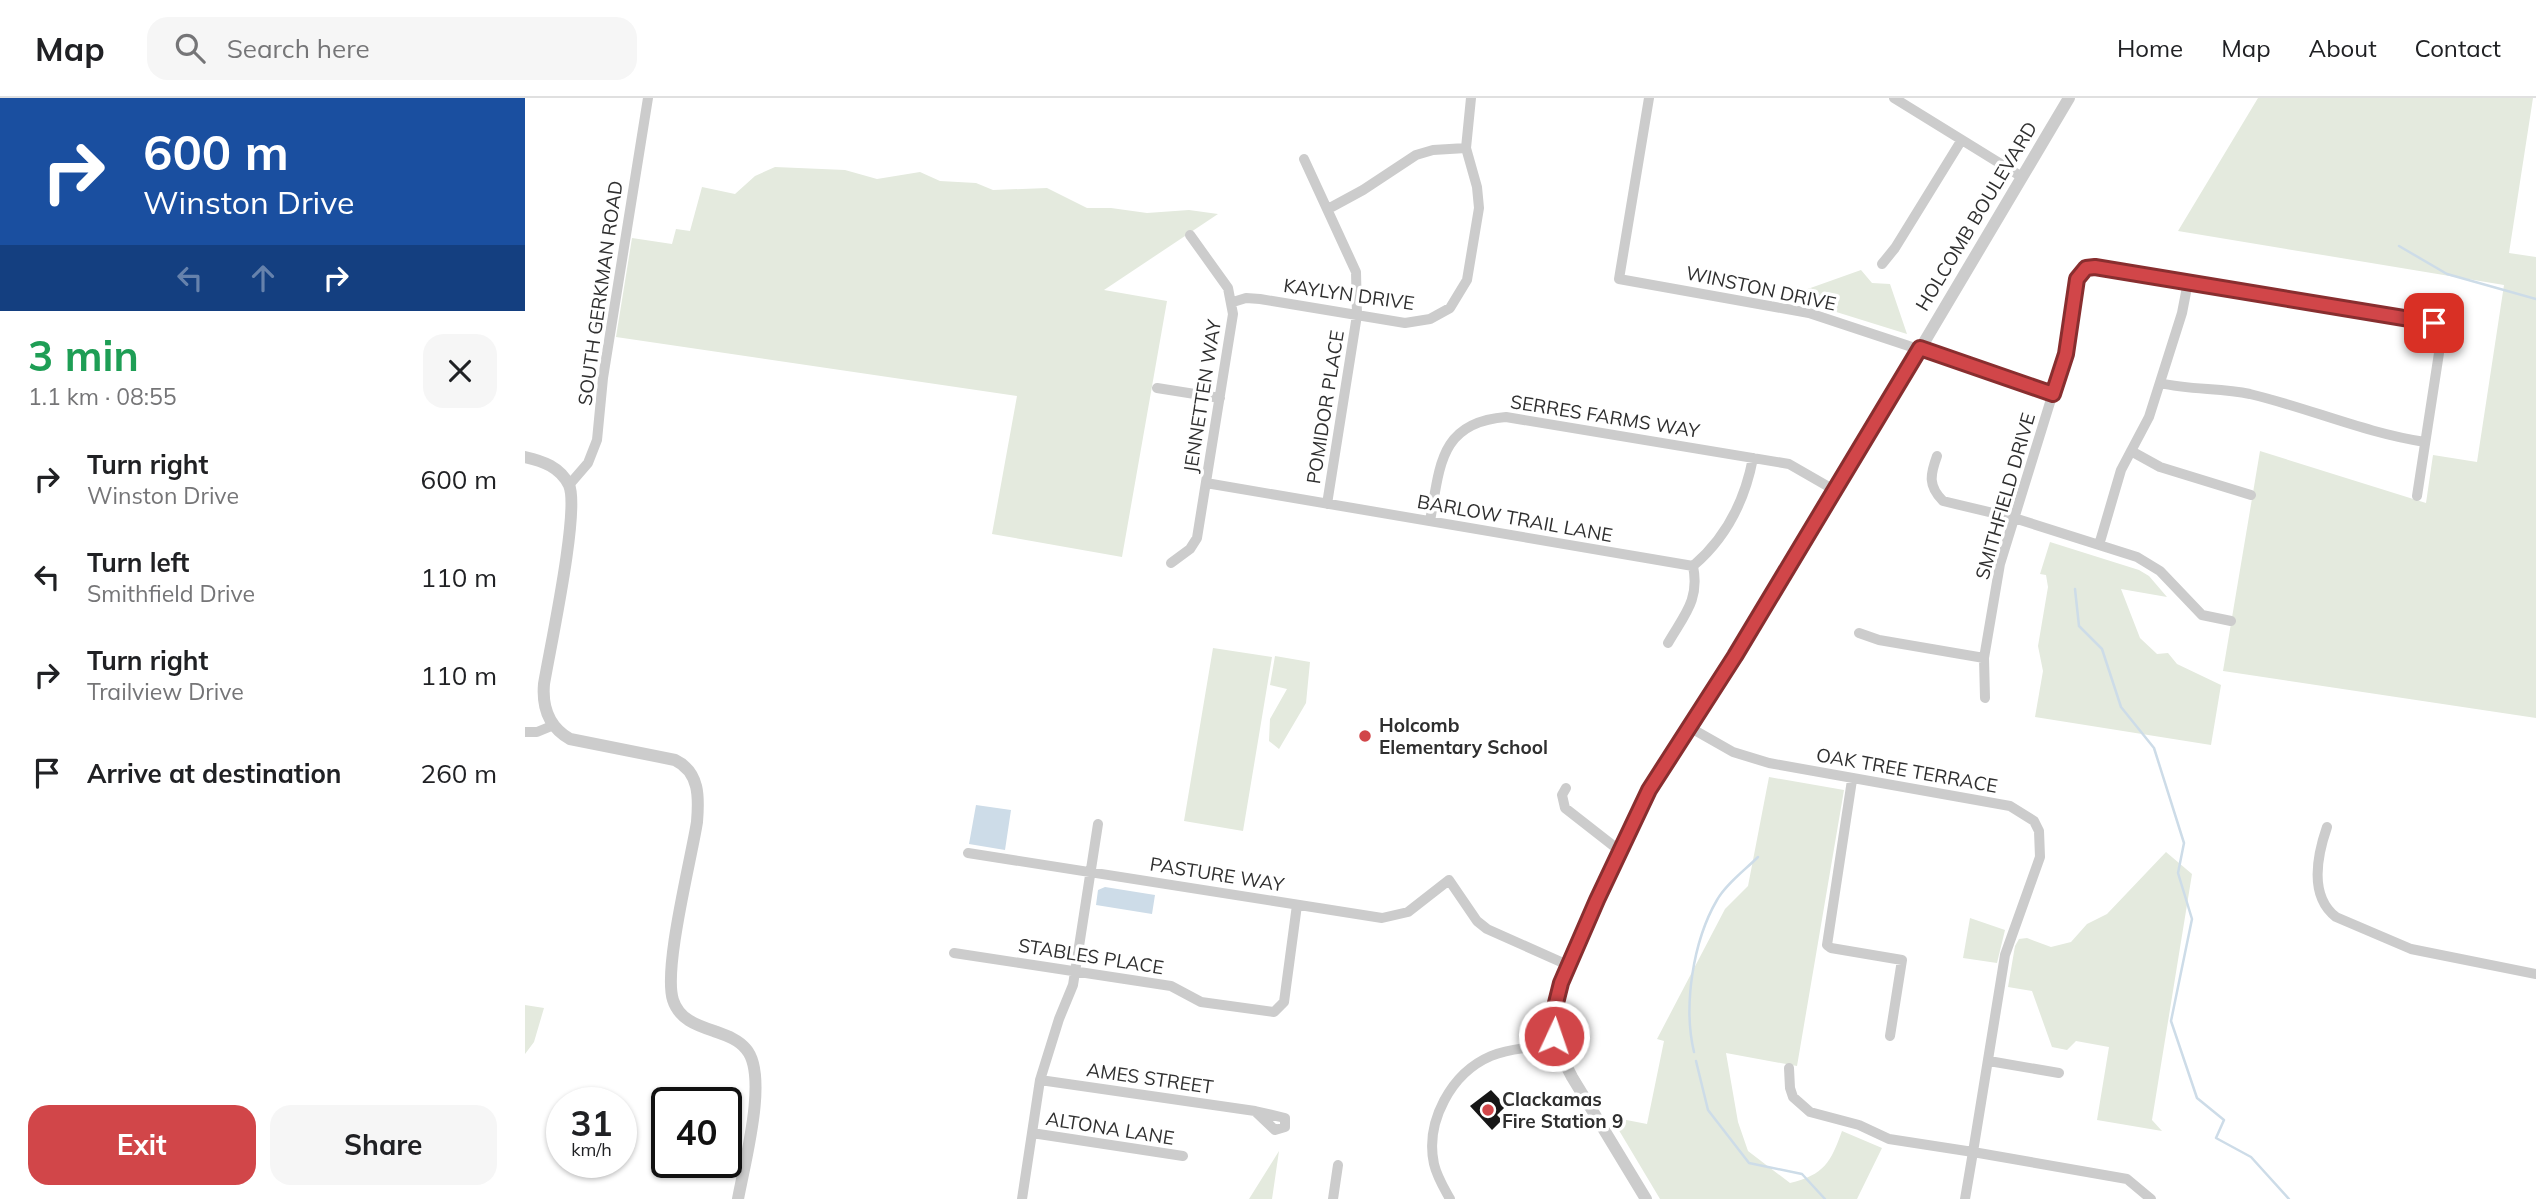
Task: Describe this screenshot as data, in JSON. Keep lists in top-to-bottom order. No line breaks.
{"streets":{"street":["HOLCOMB BOULEVARD","WINSTON DRIVE","SOUTH GERKMAN ROAD","KAYLYN DRIVE","JENNETTEN WAY","POMIDOR PLACE","SERRES FARMS WAY","SMITHFIELD DRIVE","BARLOW TRAIL LANE","OAK TREE TERRACE","PASTURE WAY","STABLES PLACE","AMES STREET","ALTONA LANE"]},"crossings":[["HOLCOMB BOULEVARD","WINSTON DRIVE"],["HOLCOMB BOULEVARD","SERRES FARMS WAY"],["HOLCOMB BOULEVARD","OAK TREE TERRACE"],["HOLCOMB BOULEVARD","PASTURE WAY"],["WINSTON DRIVE","SMITHFIELD DRIVE"],["KAYLYN DRIVE","JENNETTEN WAY"],["KAYLYN DRIVE","POMIDOR PLACE"],["JENNETTEN WAY","BARLOW TRAIL LANE"],["POMIDOR PLACE","BARLOW TRAIL LANE"],["SERRES FARMS WAY","BARLOW TRAIL LANE"],["PASTURE WAY","STABLES PLACE"]],"places":["Holcomb Elementary School","Clackamas Fire Station 9"],"page":{"header":"Map","search":"Search here","nav":["Home","Map","About","Contact"],"turn":["600 m","Winston Drive"],"heading":["3 min","1.1 km · 08:55"],"list":[{"name":"Turn right","note":"Winston Drive","value":"600 m"},{"name":"Turn left","note":"Smithfield Drive","value":"110 m"},{"name":"Turn right","note":"Trailview Drive","value":"110 m"},{"name":"Arrive at destination","value":"260 m"}],"speed":"31 km/h","limit":"40","buttons":["Exit","Share"]}}
